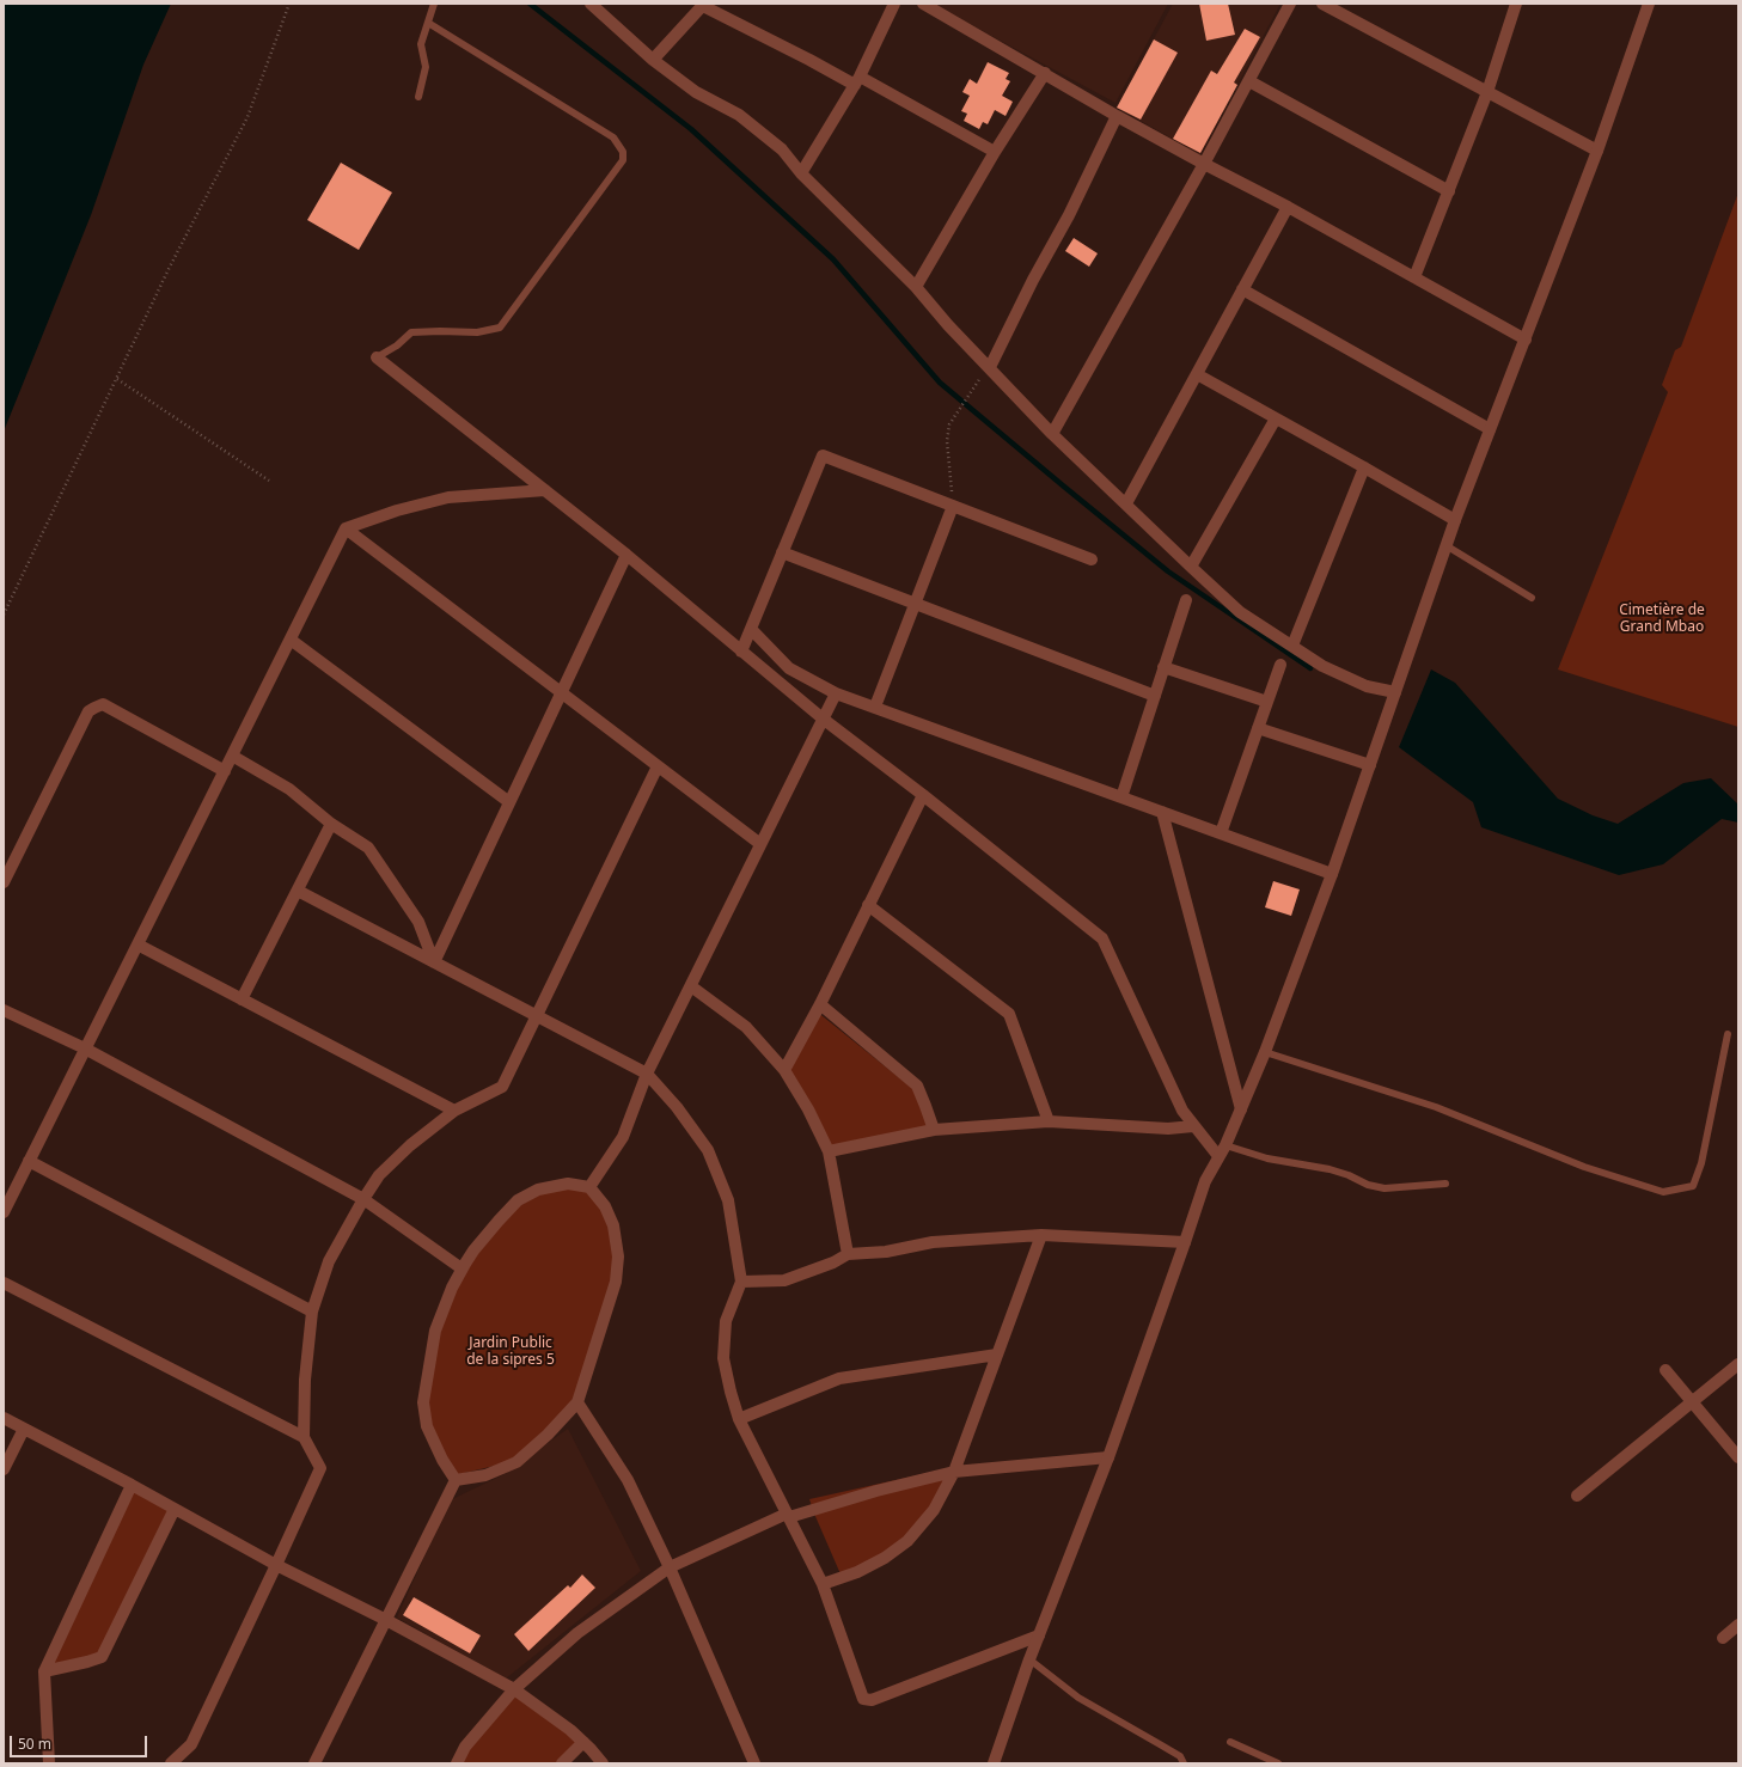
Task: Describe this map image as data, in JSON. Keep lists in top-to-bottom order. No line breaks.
{"parks":["Cimetière de Grand Mbao","Jardin Public de la sipres 5"],"scale_bar":"50 m"}
